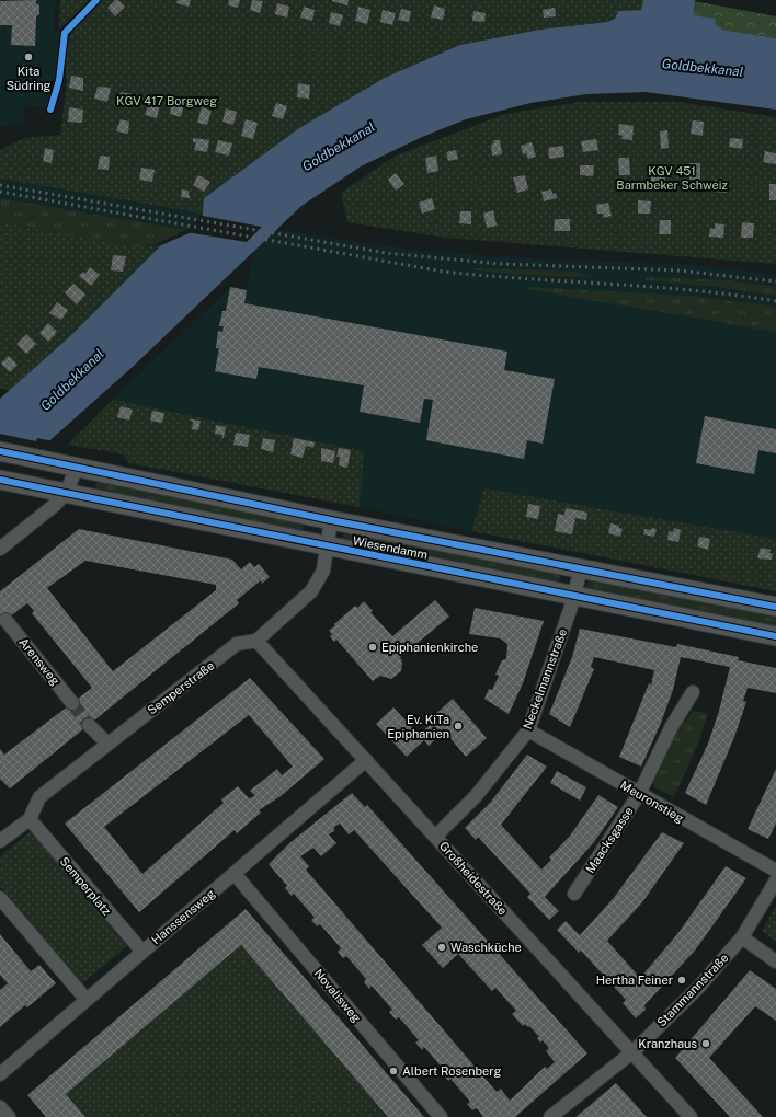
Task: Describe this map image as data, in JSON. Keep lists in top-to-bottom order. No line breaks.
{"streets":{"street":["Wiesendamm","Arensweg","Neckelmannstraße","Semperstraße","Meuronstieg","Maacksgasse","Großheidestraße","Semperplatz","Hanssensweg","Stammannstraße","Novalisweg"]},"crossings":[["Wiesendamm","Neckelmannstraße"],["Neckelmannstraße","Meuronstieg"],["Neckelmannstraße","Großheidestraße"],["Semperstraße","Großheidestraße"],["Semperstraße","Semperplatz"],["Meuronstieg","Maacksgasse"],["Großheidestraße","Hanssensweg"],["Großheidestraße","Stammannstraße"],["Semperplatz","Hanssensweg"],["Hanssensweg","Novalisweg"]],"water":["Goldbekkanal"],"parks":["KGV 417 Borgweg","KGV 451 Barmbeker Schweiz"],"places":["Kita Südring","Epiphanienkirche","Ev. KiTa Epiphanien","Waschküche","Hertha Feiner","Kranzhaus","Albert Rosenberg"]}
